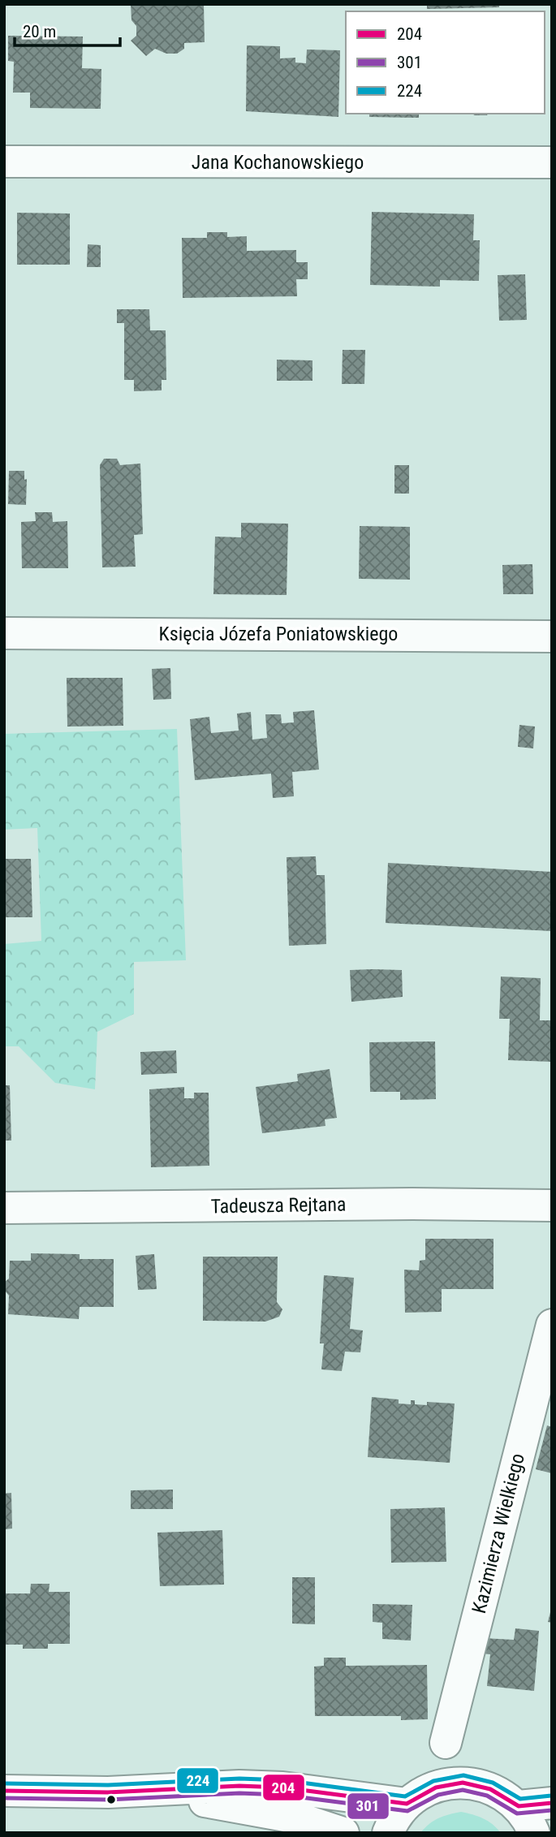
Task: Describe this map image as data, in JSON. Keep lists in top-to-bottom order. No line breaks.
{"streets":{"street":["Jana Kochanowskiego","Księcia Józefa Poniatowskiego","Tadeusza Rejtana","Kazimierza Wielkiego"]},"lines":["transit line 224","transit line 204","transit line 301"],"legend":["204","301","224"],"scale_bar":"20 m"}
